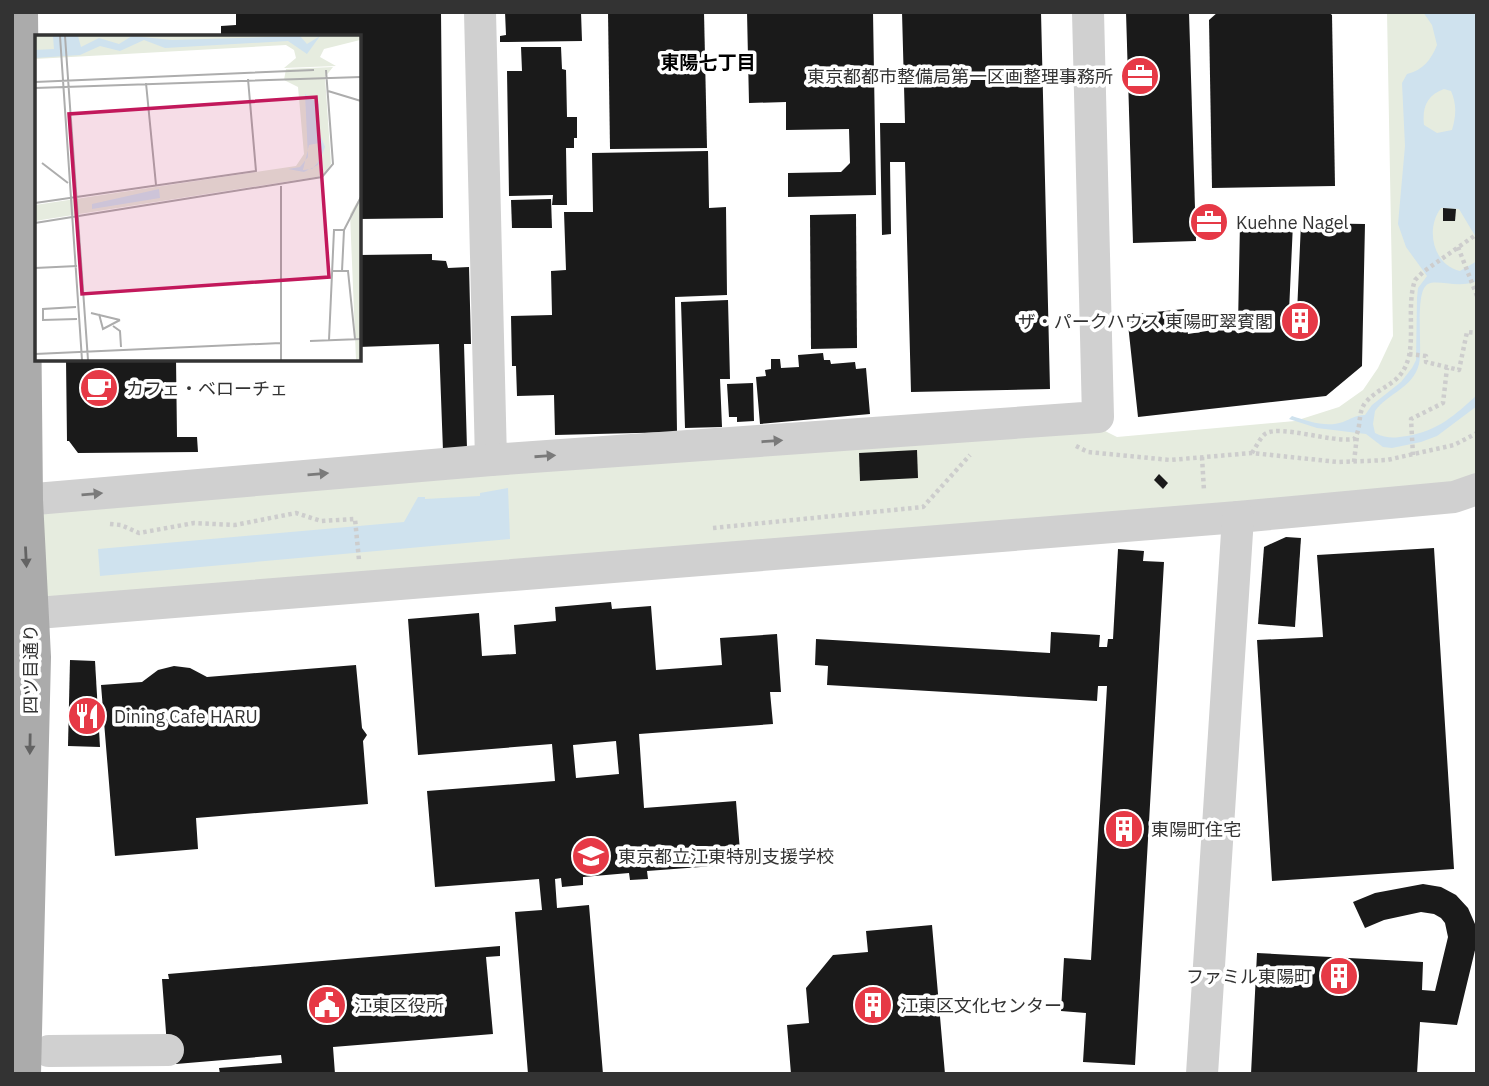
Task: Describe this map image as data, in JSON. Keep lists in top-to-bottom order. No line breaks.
{"streets":{"main road":["四ツ目通り"]},"one_way":["四ツ目通り"],"districts":["東陽七丁目"],"places":{"office":["東京都都市整備局第一区画整理事務所","Kuehne Nagel"],"building":["ザ・パークハウス 東陽町翠賓閣","東陽町住宅","ファミル東陽町","江東区文化センター"],"cafe":["カフェ・ベローチェ"],"restaurant":["Dining Cafe HARU"],"school or university":["東京都立江東特別支援学校"],"public building":["江東区役所"]}}
